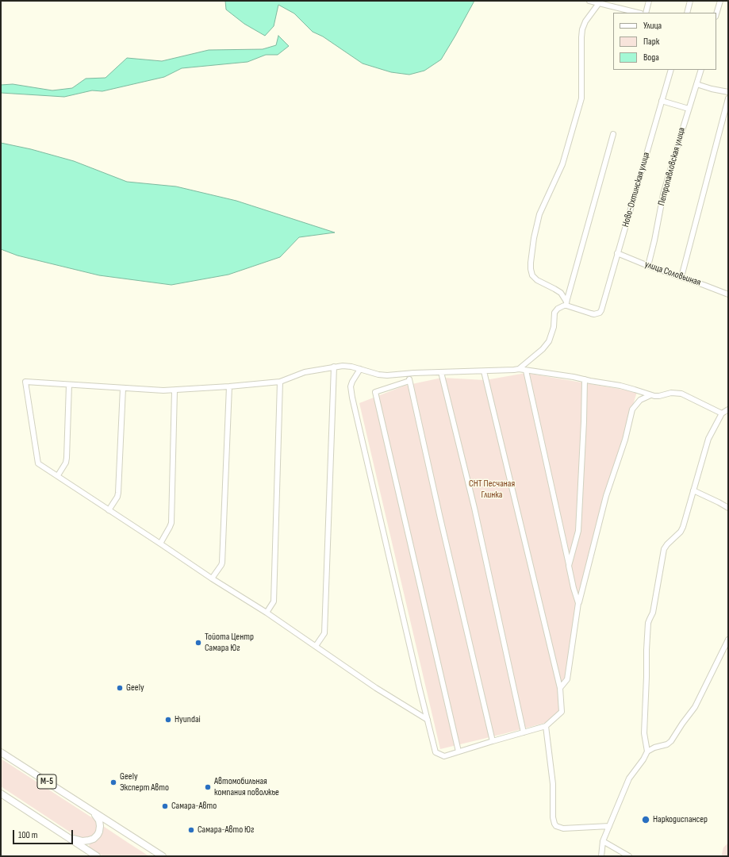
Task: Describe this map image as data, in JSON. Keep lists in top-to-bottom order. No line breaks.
{"streets":{"main road":["М-5"],"street":["Петропавловская улица","Ново-Охтинская улица","улица Соловьиная"]},"crossings":[["Петропавловская улица","улица Соловьиная"],["Ново-Охтинская улица","улица Соловьиная"]],"parks":["СНТ Песчаная Глинка"],"places":["Тойота Центр Самара Юг","Geely","Hyundai","Geely Эксперт Авто","Автомобильная компания поволжье","Самара-Авто","Наркодиспансер","Самара-Авто Юг"],"legend":["Улица","Парк","Вода"],"scale_bar":"100 m"}
